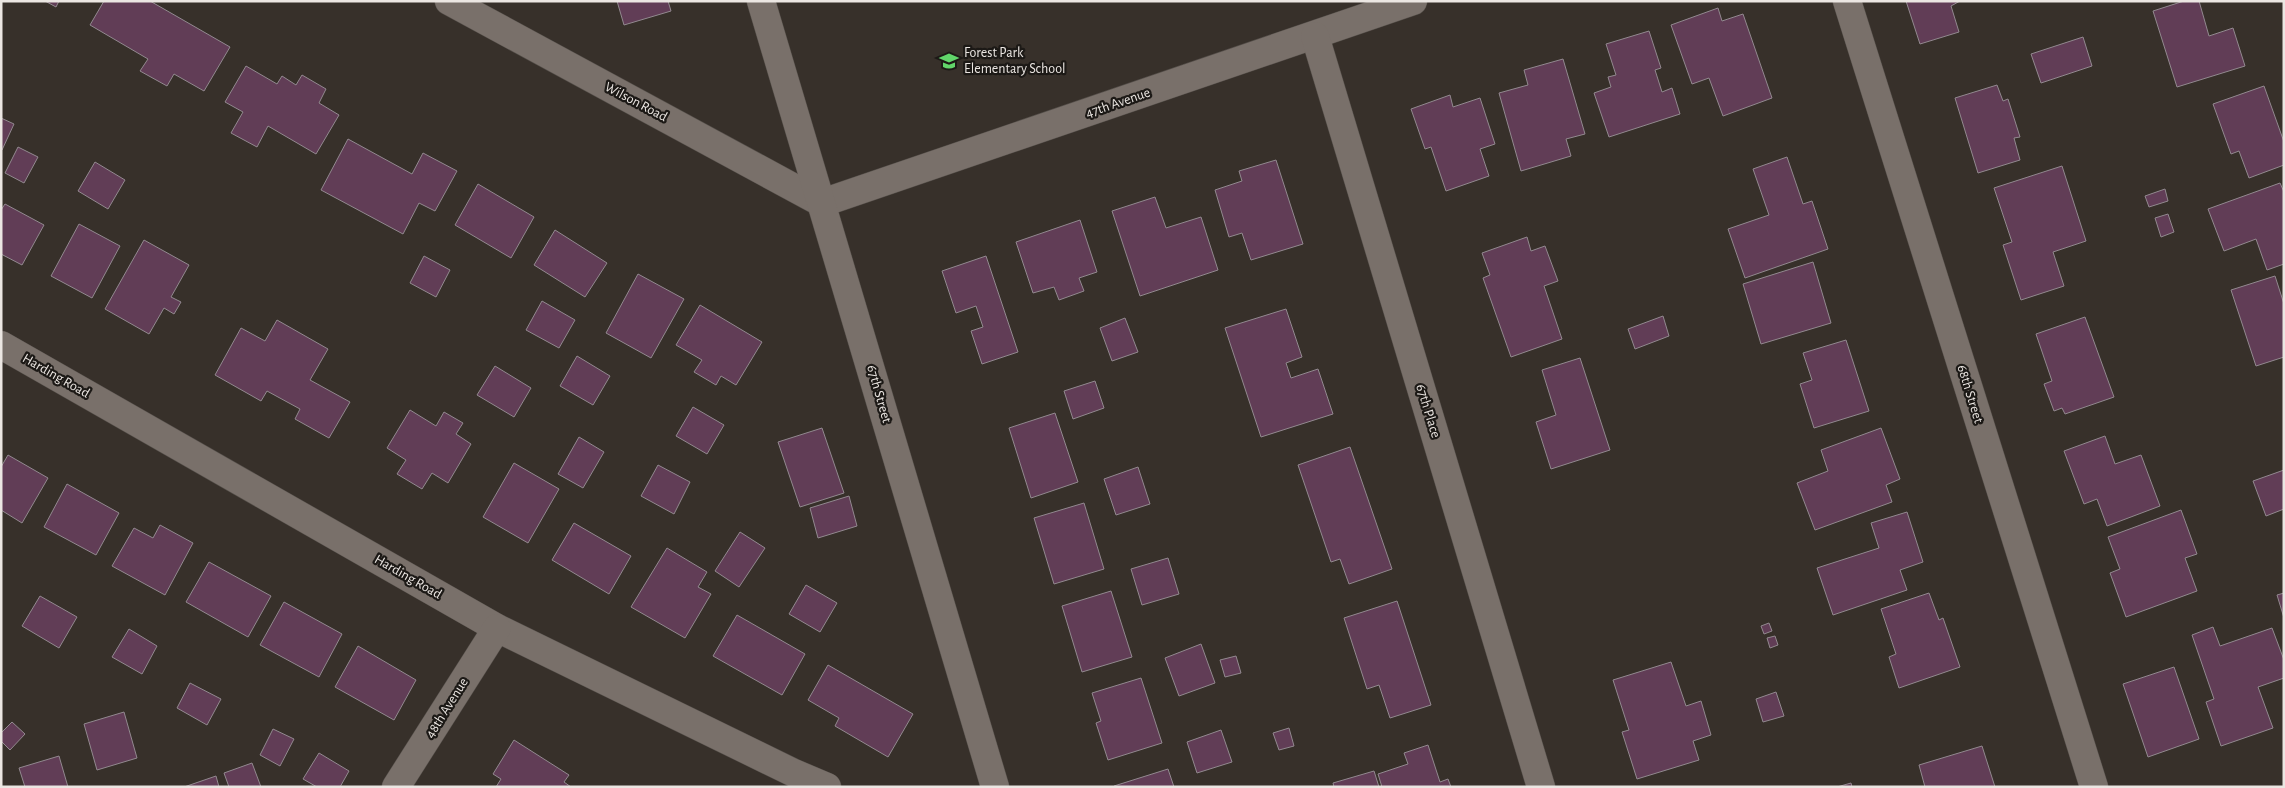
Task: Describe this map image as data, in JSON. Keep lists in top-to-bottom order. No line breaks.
{"streets":{"street":["Wilson Road","47th Avenue","Harding Road","67th Street","68th Street","67th Place","48th Avenue"]},"crossings":[["Wilson Road","47th Avenue"],["Wilson Road","67th Street"],["47th Avenue","67th Street"],["47th Avenue","67th Place"],["Harding Road","48th Avenue"]],"places":{"school or university":["Forest Park Elementary School"]}}
